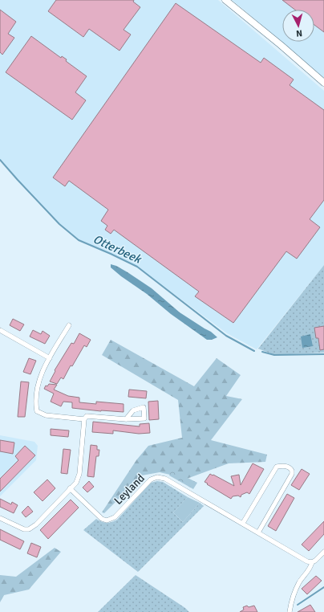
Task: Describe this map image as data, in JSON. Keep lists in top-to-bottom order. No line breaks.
{"streets":{"street":["Leyland"]},"water":["Otterbeek"],"north":"bottom"}
